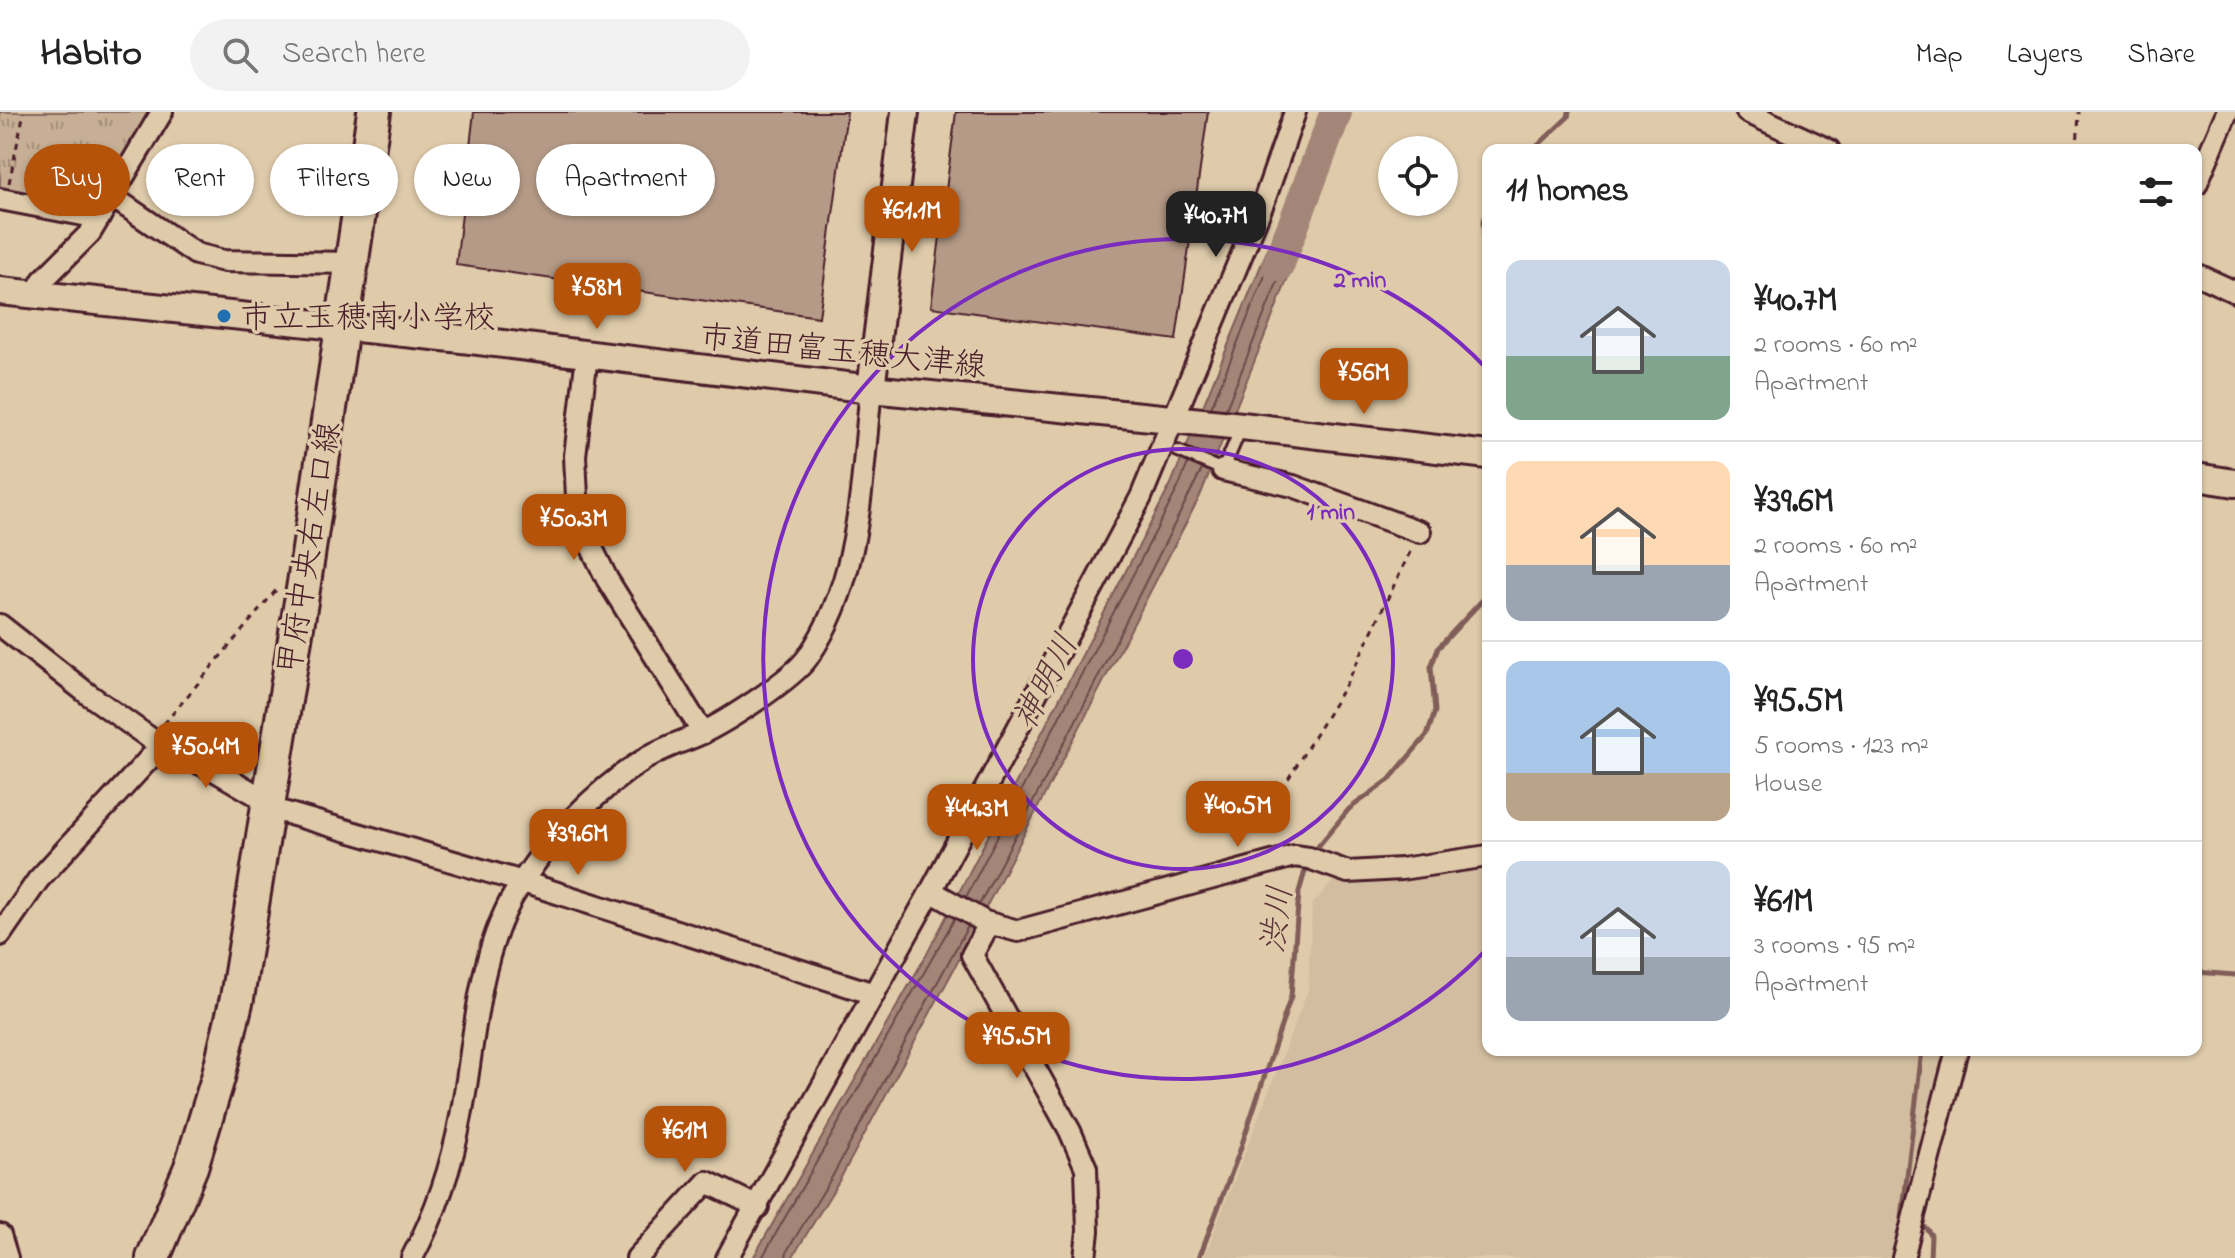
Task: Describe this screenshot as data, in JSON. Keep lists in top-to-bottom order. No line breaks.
{"streets":{"main road":["甲府中央右左口線"],"street":["市道田富玉穂大津線"]},"crossings":[["市道田富玉穂大津線","甲府中央右左口線"]],"water":["神明川","渋川"],"places":["市立玉穂南小学校"],"page":{"header":"Habito","search":"Search here","nav":["Map","Layers","Share"],"chip":["Buy","Rent","Filters","New","Apartment"],"heading":"11 homes","price":["¥61.1M","¥40.7M","¥58M","¥56M","¥50.3M","¥50.4M","¥40.5M","¥44.3M","¥39.6M","¥95.5M","¥61M"],"list":[{"name":"¥40.7M","note":"2 rooms · 60 m² · Apartment"},{"name":"¥39.6M","note":"2 rooms · 60 m² · Apartment"},{"name":"¥95.5M","note":"5 rooms · 123 m² · House"},{"name":"¥61M","note":"3 rooms · 95 m² · Apartment"}]},"rings":["2 min","1 min"]}
